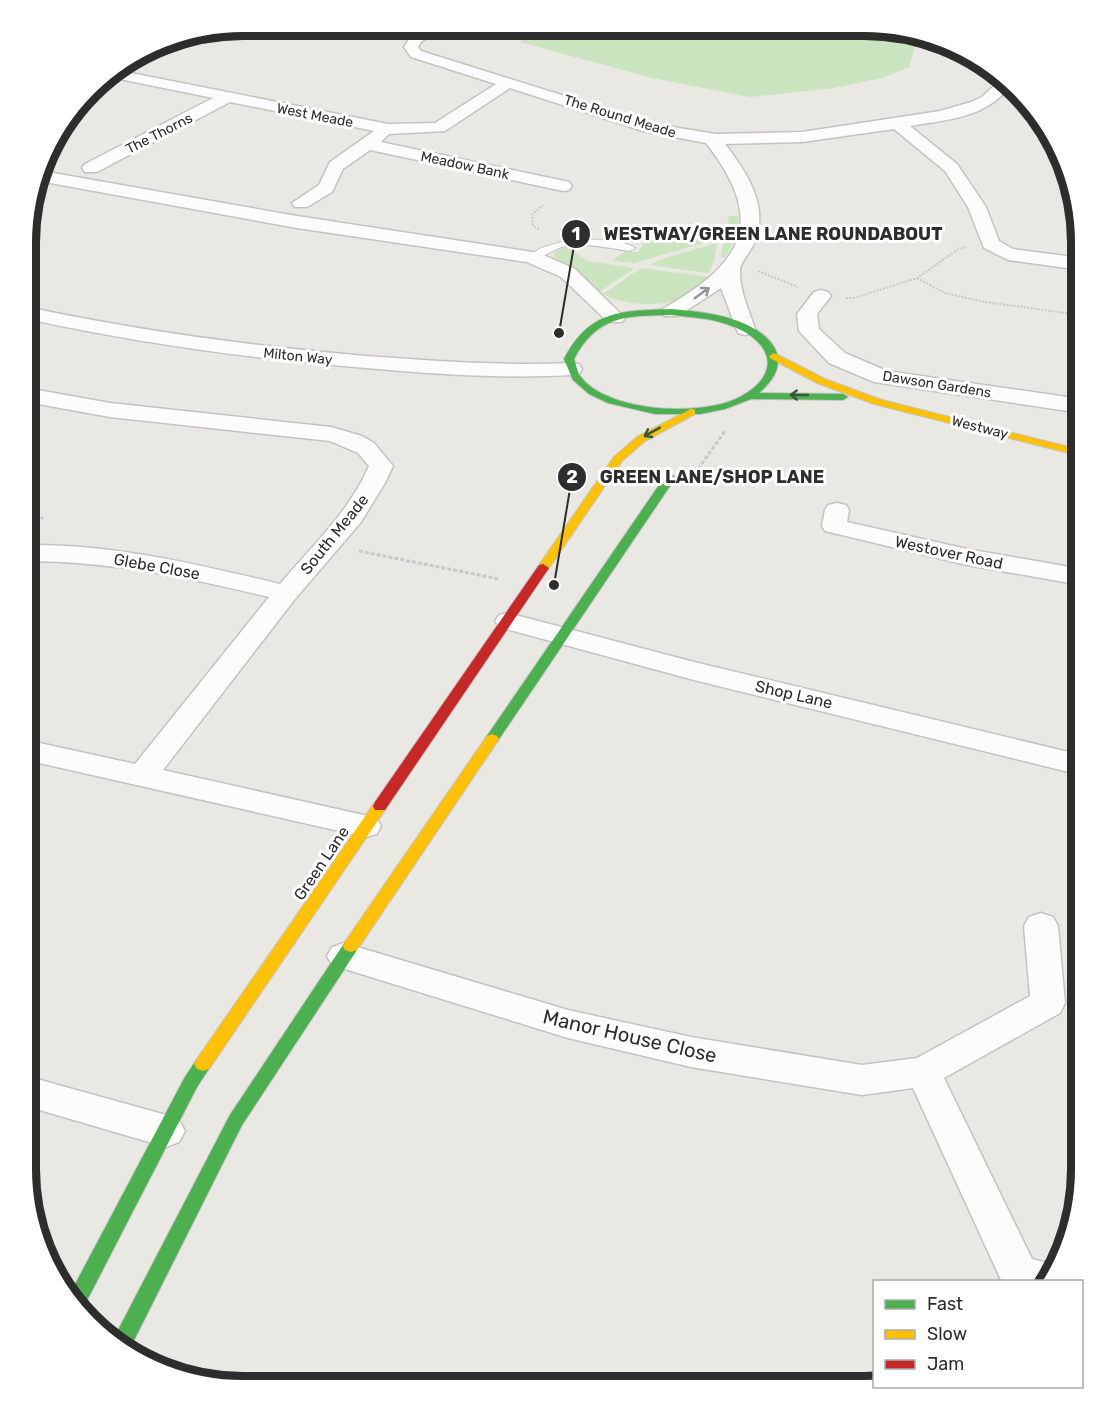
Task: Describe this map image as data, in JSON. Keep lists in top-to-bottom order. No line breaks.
{"streets":{"main road":["Westway","Green Lane"],"street":["West Meade","The Round Meade","The Thorns","Meadow Bank","Milton Way","Dawson Gardens","South Meade","Westover Road","Glebe Close","Shop Lane","Manor House Close"]},"crossings":[["West Meade","The Round Meade"],["West Meade","The Thorns"],["Milton Way","Westway"],["South Meade","Glebe Close"],["Shop Lane","Green Lane"]],"places":["WESTWAY/GREEN LANE ROUNDABOUT","GREEN LANE/SHOP LANE"],"legend":["Fast","Slow","Jam"]}
